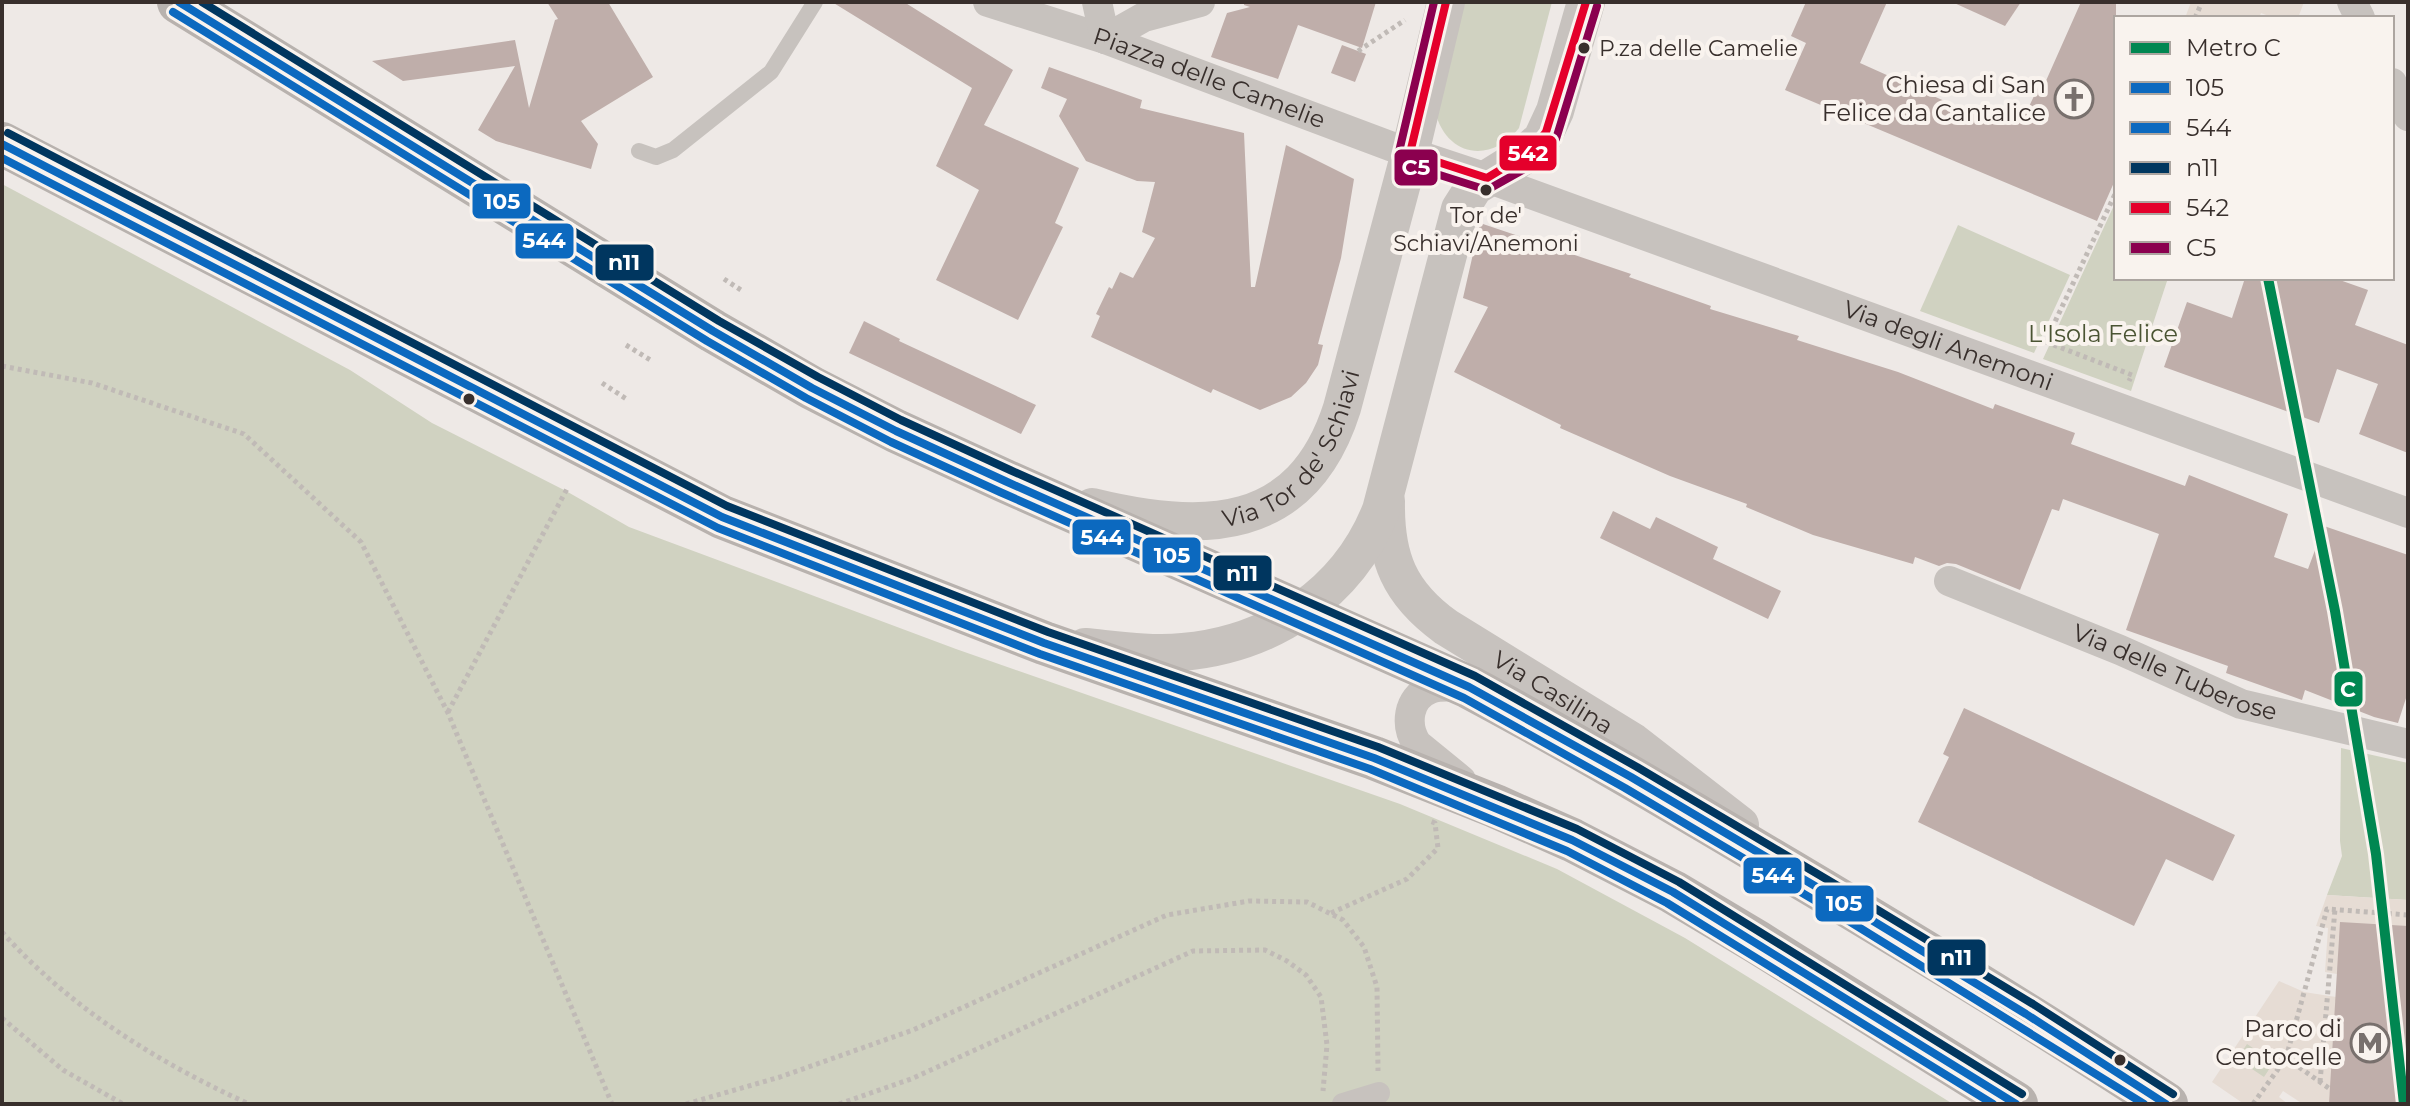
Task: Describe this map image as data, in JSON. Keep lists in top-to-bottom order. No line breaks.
{"streets":{"main road":["Via Casilina"],"street":["Piazza delle Camelie","Via degli Anemoni","Via Tor de' Schiavi","Via delle Tuberose"]},"crossings":[["Piazza delle Camelie","Via degli Anemoni"],["Piazza delle Camelie","Via Tor de' Schiavi"],["Via Tor de' Schiavi","Via Casilina"]],"parks":["L'Isola Felice"],"places":{"other":["P.za delle Camelie","Tor de' Schiavi/Anemoni"],"church":["Chiesa di San Felice da Cantalice"],"metro station":["Parco di Centocelle"]},"lines":["transit line 105","transit line n11","transit line 542","transit line C5","transit line 544","metro line C"],"legend":["Metro C","105","544","n11","542","C5"]}
